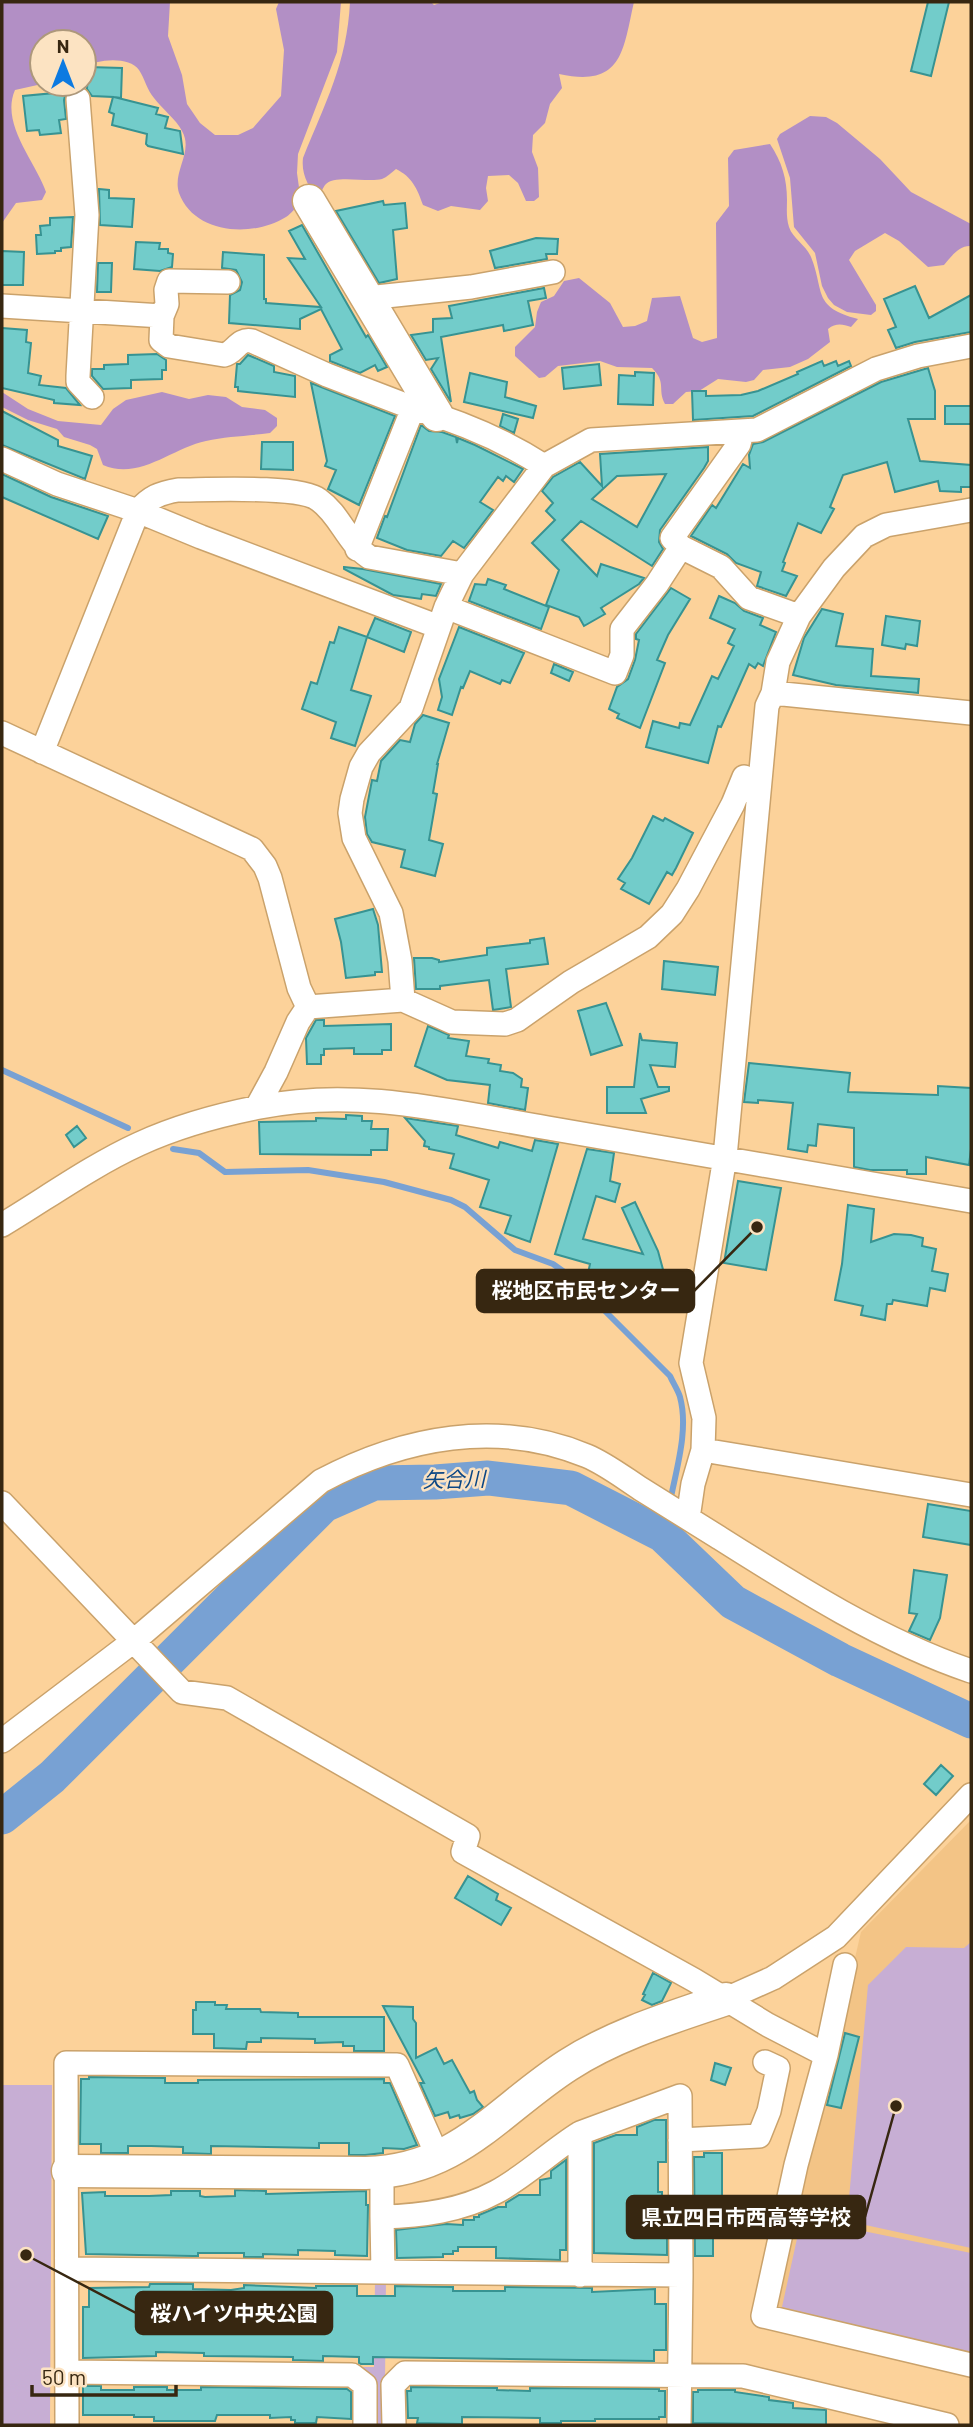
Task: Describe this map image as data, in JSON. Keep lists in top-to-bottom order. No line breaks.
{"water":["矢合川"],"places":["桜地区市民センター","県立四日市西高等学校","桜ハイツ中央公園"],"scale_bar":"50 m","north":"top"}
